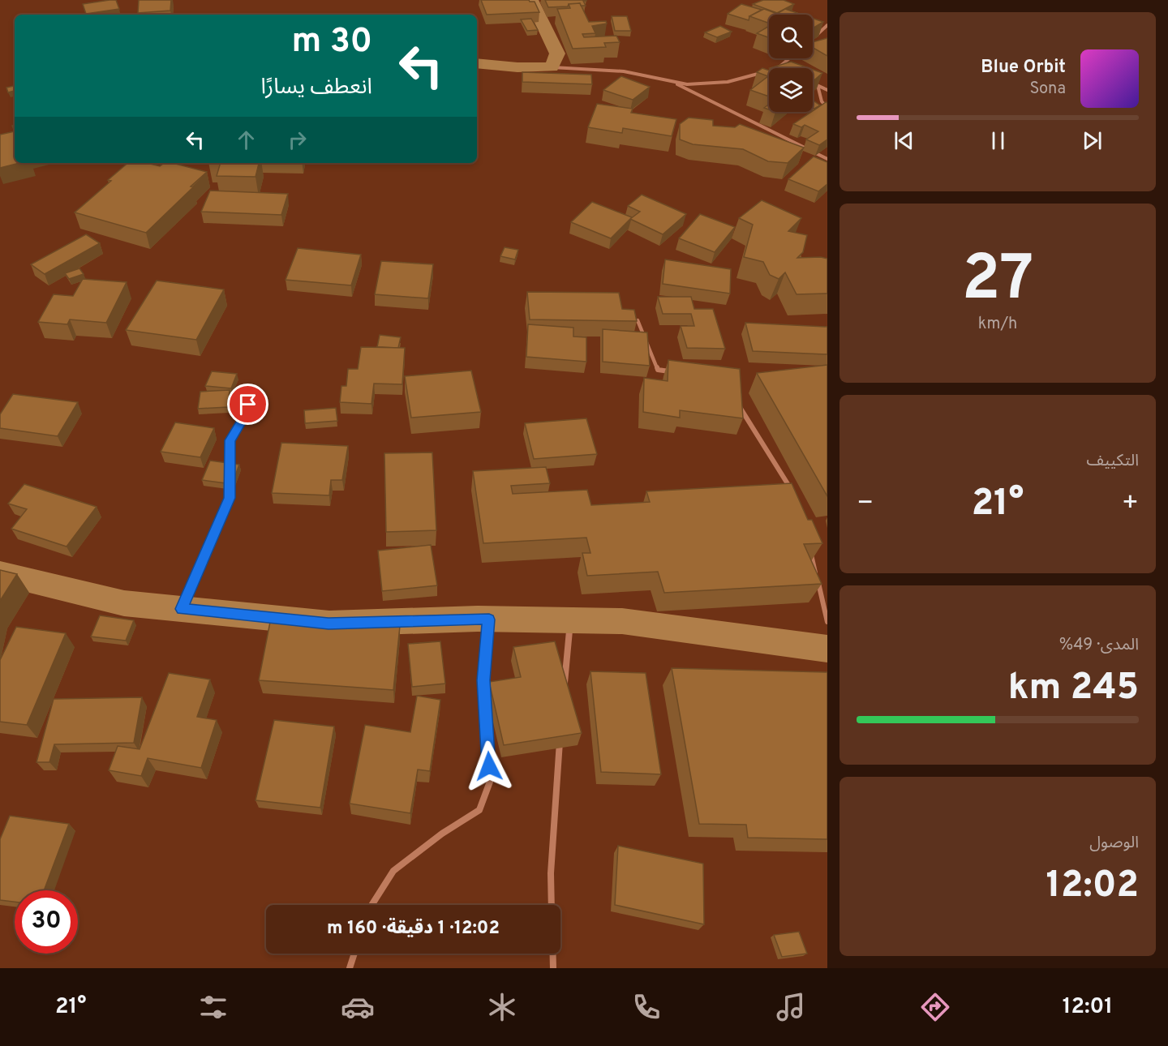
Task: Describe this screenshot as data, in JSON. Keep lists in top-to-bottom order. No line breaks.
{"page":{"turn":["30 m","انعطف يسارًا"],"song":["Blue Orbit","Sona"],"tile":[["27","km/h"],"التكييف",["المدى · 49%","245 km"],["الوصول","12:02"]],"heat":["−","21°","+"],"limit":"30","trip":"12:02 · 1 دقيقة · 160 m","tabs":["12:01","21°"]}}
